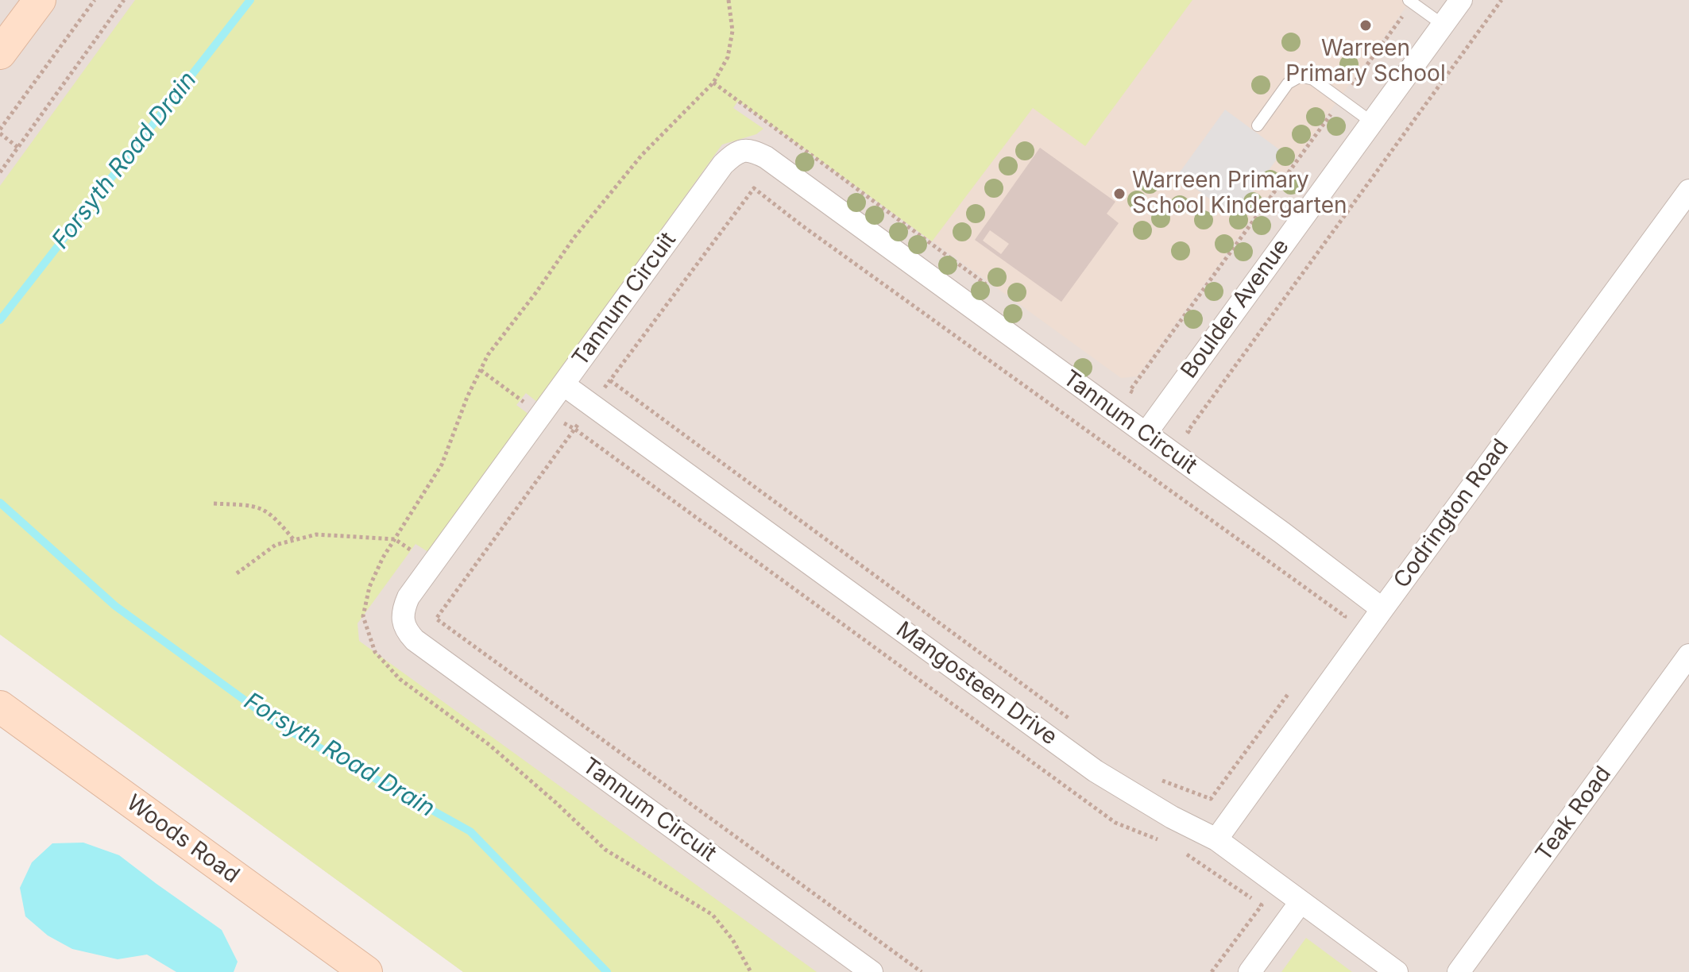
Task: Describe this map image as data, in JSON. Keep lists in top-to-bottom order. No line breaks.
{"streets":{"street":["Tannum Circuit","Boulder Avenue","Codrington Road","Mangosteen Drive","Teak Road","Woods Road"]},"crossings":[["Tannum Circuit","Boulder Avenue"],["Tannum Circuit","Codrington Road"],["Tannum Circuit","Mangosteen Drive"],["Codrington Road","Mangosteen Drive"]],"water":["Forsyth Road Drain"],"places":["Warreen Primary School","Warreen Primary School Kindergarten"]}
